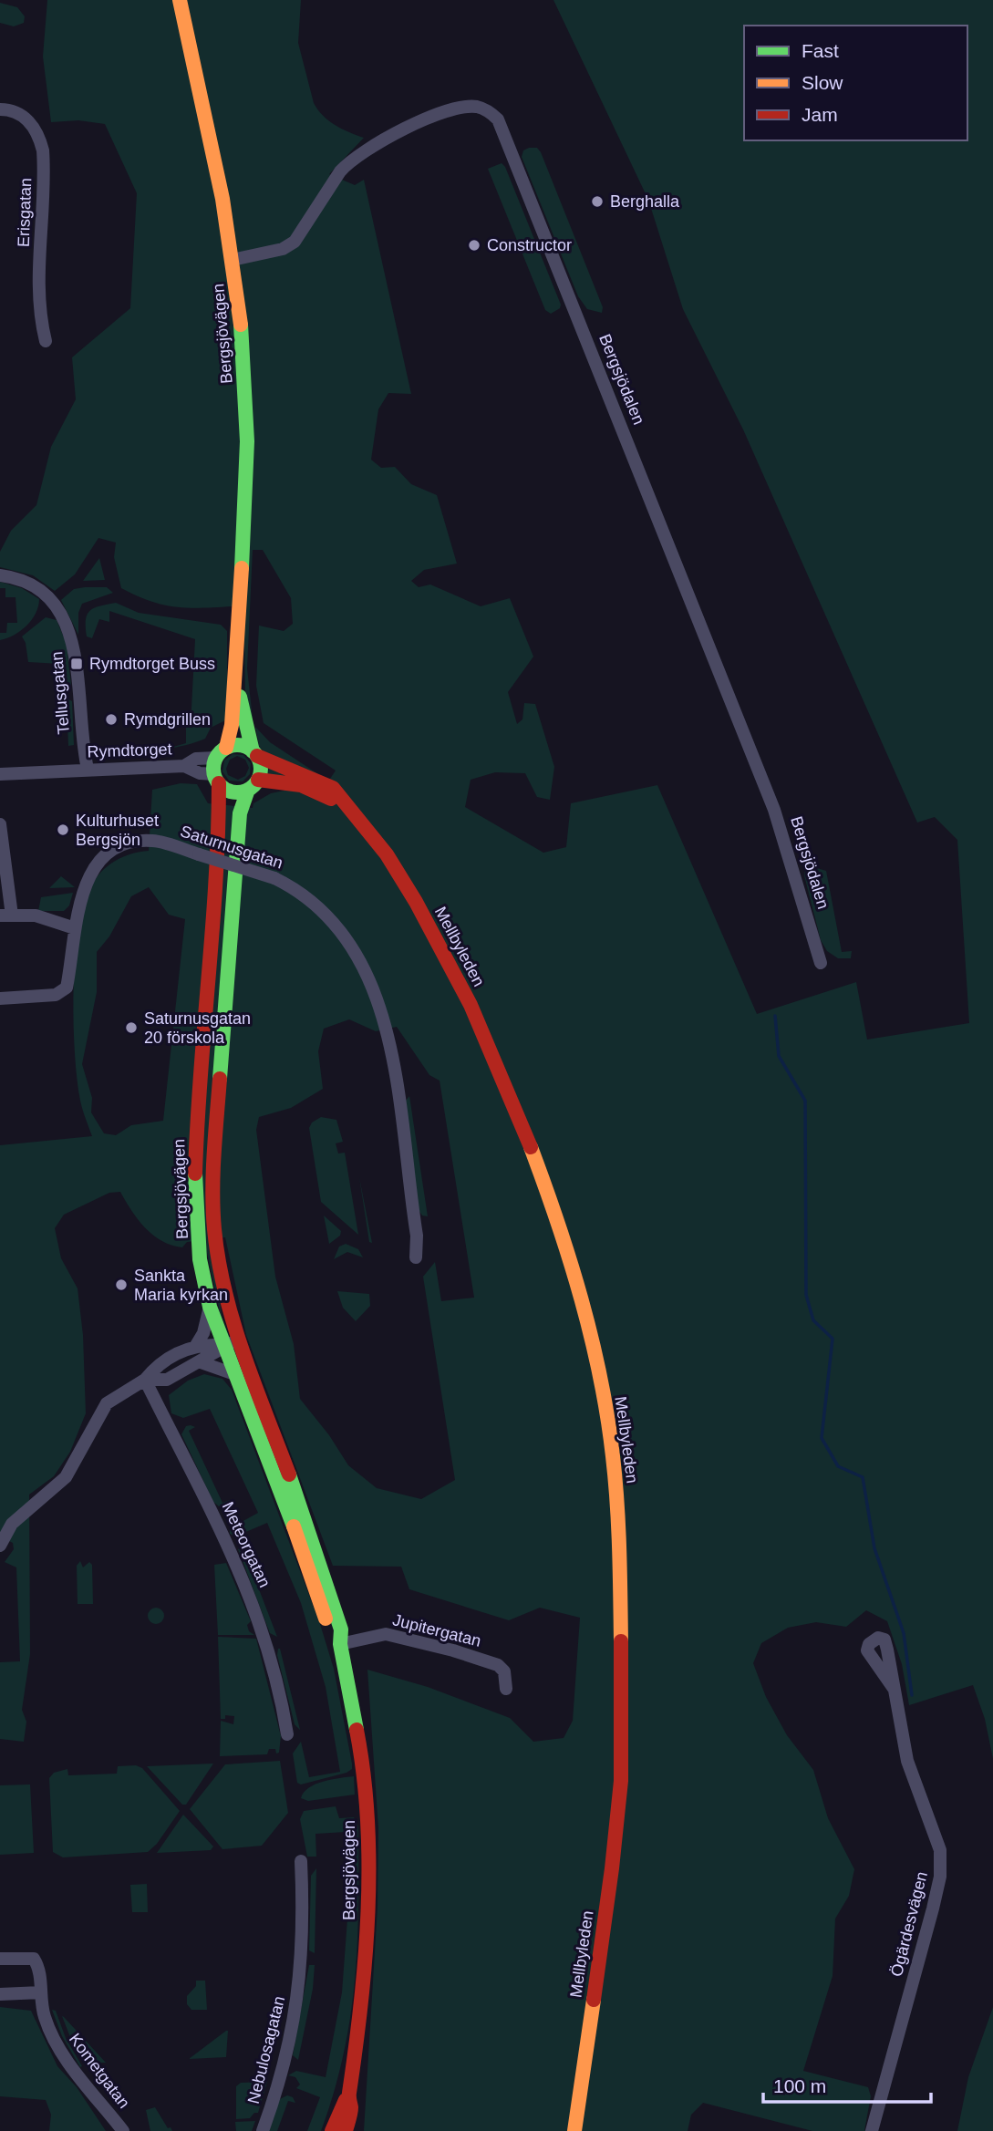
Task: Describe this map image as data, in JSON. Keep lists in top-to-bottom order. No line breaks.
{"streets":{"main road":["Bergsjövägen","Mellbyleden"],"street":["Erisgatan","Bergsjödalen","Tellusgatan","Rymdtorget","Saturnusgatan","Meteorgatan","Jupitergatan","Ögärdesvägen","Nebulosagatan","Kometgatan"]},"crossings":[["Bergsjövägen","Bergsjödalen"],["Bergsjövägen","Rymdtorget"],["Bergsjövägen","Mellbyleden"],["Bergsjövägen","Jupitergatan"],["Tellusgatan","Rymdtorget"],["Rymdtorget","Mellbyleden"]],"places":{"other":["Berghalla","Constructor","Rymdgrillen","Kulturhuset Bergsjön","Saturnusgatan 20 förskola","Sankta Maria kyrkan"],"transit":["Rymdtorget Buss"]},"legend":["Fast","Slow","Jam"],"scale_bar":"100 m"}
